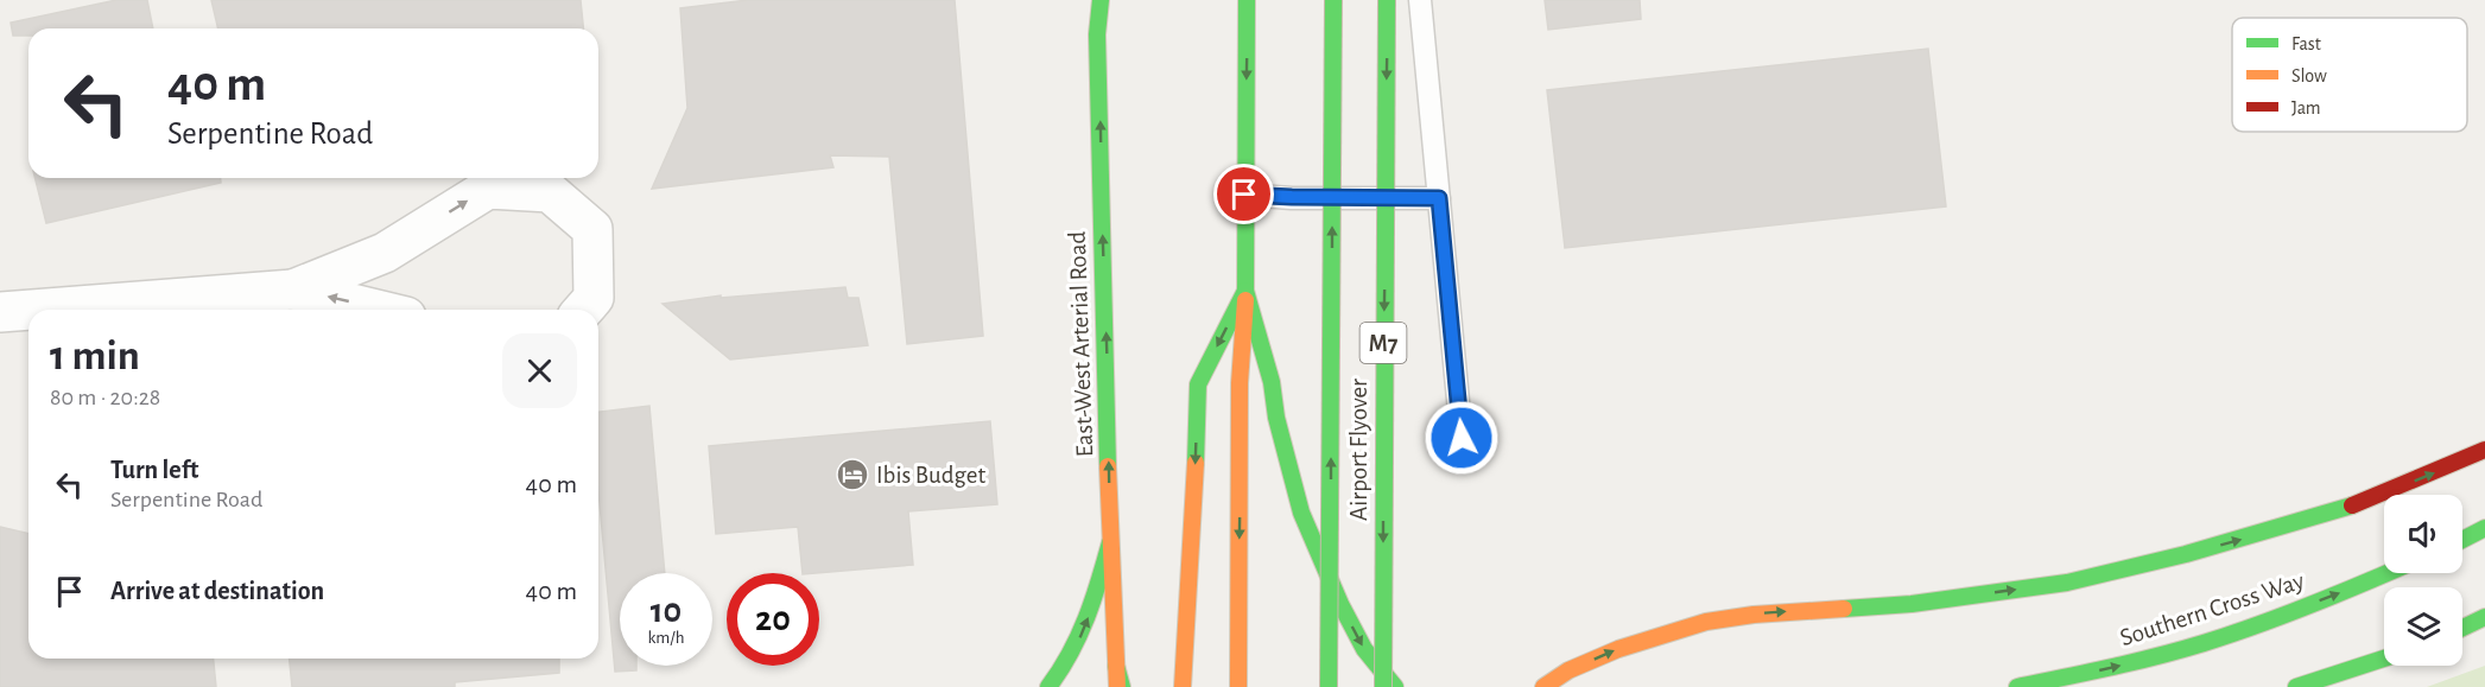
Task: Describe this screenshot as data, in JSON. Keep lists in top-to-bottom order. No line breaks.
{"streets":{"main road":["M7","East-West Arterial Road","Airport Flyover","Southern Cross Way"]},"places":{"hotel":["Ibis Budget"]},"legend":["Fast","Slow","Jam"],"page":{"turn":["40 m","Serpentine Road"],"heading":["1 min","80 m · 20:28"],"list":[{"name":"Turn left","note":"Serpentine Road","value":"40 m"},{"name":"Arrive at destination","value":"40 m"}],"speed":"10 km/h","limit":"20"}}
